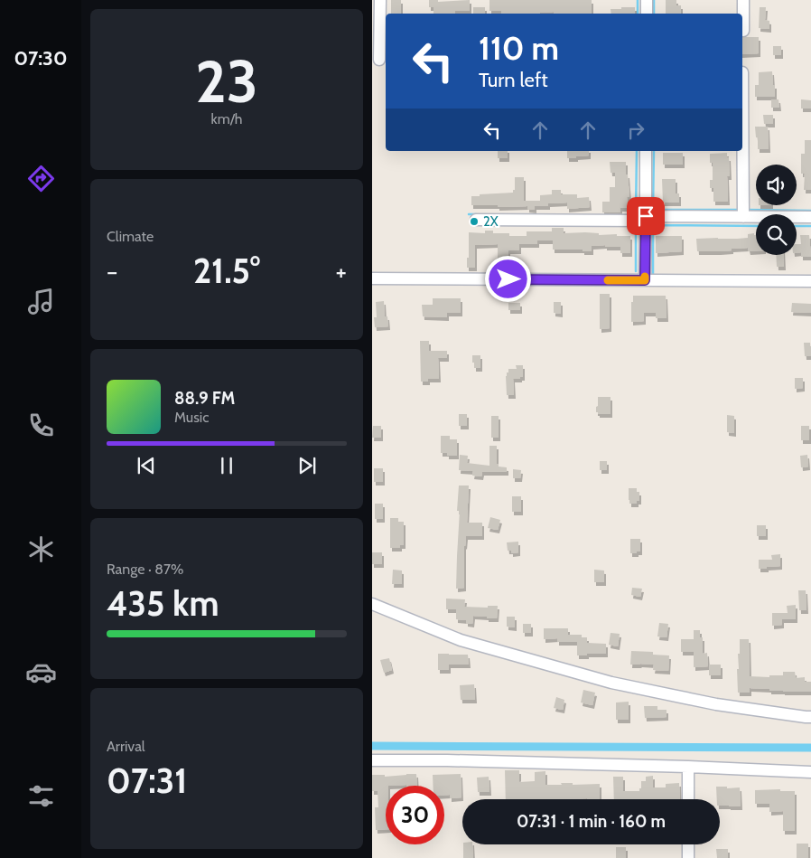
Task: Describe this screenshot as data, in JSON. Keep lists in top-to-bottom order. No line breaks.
{"places":["2X"],"page":{"tabs":"07:30","tile":[["23","km/h"],"Climate",["Range · 87%","435 km"],["Arrival","07:31"]],"turn":["110 m","Turn left"],"heat":["−","21.5°","+"],"song":["88.9 FM","Music"],"limit":"30","trip":"07:31 · 1 min · 160 m"}}
